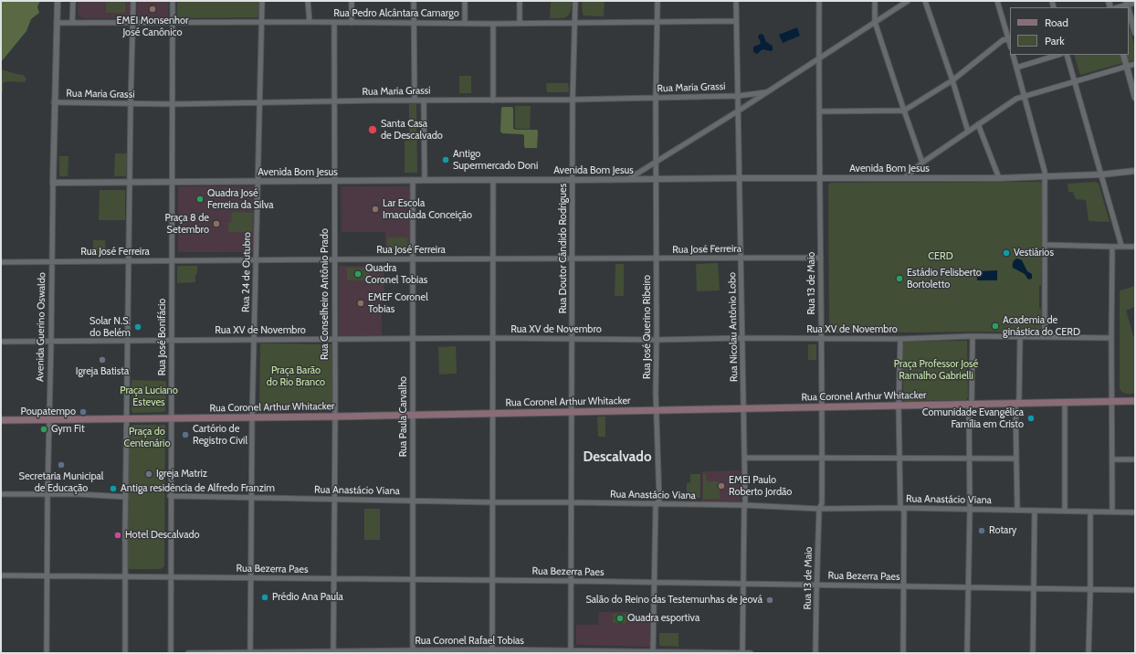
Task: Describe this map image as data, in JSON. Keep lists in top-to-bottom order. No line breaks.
{"streets":{"main road":["Rua Coronel Arthur Whitacker"],"street":["Rua Pedro Alcântara Camargo","Rua Maria Grassi","Avenida Bom Jesus","Rua Doutor Cândido Rodrigues","Rua José Ferreira","Rua 24 de Outubro","Rua 13 de Maio","Rua Conselheiro Antônio Prado","Avenida Guerino Oswaldo","Rua José Querino Ribeiro","Rua Nicolau Antônio Lobo","Rua XV de Novembro","Rua José Bonifácio","Rua Paula Carvalho","Rua Anastácio Viana","Rua Bezerra Paes","Rua Coronel Rafael Tobias"]},"crossings":[["Rua Pedro Alcântara Camargo","Rua Doutor Cândido Rodrigues"],["Rua Pedro Alcântara Camargo","Rua 24 de Outubro"],["Rua Pedro Alcântara Camargo","Rua Conselheiro Antônio Prado"],["Rua Pedro Alcântara Camargo","Avenida Guerino Oswaldo"],["Rua Pedro Alcântara Camargo","Rua José Querino Ribeiro"],["Rua Pedro Alcântara Camargo","Rua Nicolau Antônio Lobo"],["Rua Pedro Alcântara Camargo","Rua José Bonifácio"],["Rua Maria Grassi","Rua Doutor Cândido Rodrigues"],["Rua Maria Grassi","Rua 24 de Outubro"],["Rua Maria Grassi","Rua Conselheiro Antônio Prado"],["Rua Maria Grassi","Avenida Guerino Oswaldo"],["Rua Maria Grassi","Rua José Querino Ribeiro"],["Rua Maria Grassi","Rua Nicolau Antônio Lobo"],["Rua Maria Grassi","Rua José Bonifácio"],["Avenida Bom Jesus","Rua Doutor Cândido Rodrigues"],["Avenida Bom Jesus","Rua 24 de Outubro"],["Avenida Bom Jesus","Rua 13 de Maio"],["Avenida Bom Jesus","Rua Conselheiro Antônio Prado"],["Avenida Bom Jesus","Avenida Guerino Oswaldo"],["Avenida Bom Jesus","Rua José Querino Ribeiro"],["Avenida Bom Jesus","Rua Nicolau Antônio Lobo"],["Avenida Bom Jesus","Rua José Bonifácio"],["Avenida Bom Jesus","Rua Paula Carvalho"],["Rua Doutor Cândido Rodrigues","Rua José Ferreira"],["Rua Doutor Cândido Rodrigues","Rua XV de Novembro"],["Rua Doutor Cândido Rodrigues","Rua Coronel Arthur Whitacker"],["Rua Doutor Cândido Rodrigues","Rua Anastácio Viana"],["Rua Doutor Cândido Rodrigues","Rua Bezerra Paes"],["Rua Doutor Cândido Rodrigues","Rua Coronel Rafael Tobias"],["Rua José Ferreira","Rua 24 de Outubro"],["Rua José Ferreira","Rua 13 de Maio"],["Rua José Ferreira","Rua Conselheiro Antônio Prado"],["Rua José Ferreira","Avenida Guerino Oswaldo"],["Rua José Ferreira","Rua José Querino Ribeiro"],["Rua José Ferreira","Rua Nicolau Antônio Lobo"],["Rua José Ferreira","Rua José Bonifácio"],["Rua José Ferreira","Rua Paula Carvalho"],["Rua 24 de Outubro","Rua XV de Novembro"],["Rua 24 de Outubro","Rua Coronel Arthur Whitacker"],["Rua 24 de Outubro","Rua Anastácio Viana"],["Rua 24 de Outubro","Rua Bezerra Paes"],["Rua 24 de Outubro","Rua Coronel Rafael Tobias"],["Rua 13 de Maio","Rua XV de Novembro"],["Rua 13 de Maio","Rua Coronel Arthur Whitacker"],["Rua 13 de Maio","Rua Anastácio Viana"],["Rua 13 de Maio","Rua Bezerra Paes"],["Rua Conselheiro Antônio Prado","Rua XV de Novembro"],["Rua Conselheiro Antônio Prado","Rua Coronel Arthur Whitacker"],["Rua Conselheiro Antônio Prado","Rua Anastácio Viana"],["Rua Conselheiro Antônio Prado","Rua Bezerra Paes"],["Rua Conselheiro Antônio Prado","Rua Coronel Rafael Tobias"],["Avenida Guerino Oswaldo","Rua XV de Novembro"],["Avenida Guerino Oswaldo","Rua Coronel Arthur Whitacker"],["Avenida Guerino Oswaldo","Rua Bezerra Paes"],["Rua José Querino Ribeiro","Rua XV de Novembro"],["Rua José Querino Ribeiro","Rua Coronel Arthur Whitacker"],["Rua José Querino Ribeiro","Rua Anastácio Viana"],["Rua José Querino Ribeiro","Rua Bezerra Paes"],["Rua José Querino Ribeiro","Rua Coronel Rafael Tobias"],["Rua Nicolau Antônio Lobo","Rua XV de Novembro"],["Rua Nicolau Antônio Lobo","Rua Coronel Arthur Whitacker"],["Rua Nicolau Antônio Lobo","Rua Anastácio Viana"],["Rua Nicolau Antônio Lobo","Rua Bezerra Paes"],["Rua Nicolau Antônio Lobo","Rua Coronel Rafael Tobias"],["Rua XV de Novembro","Rua José Bonifácio"],["Rua XV de Novembro","Rua Paula Carvalho"],["Rua José Bonifácio","Rua Coronel Arthur Whitacker"],["Rua José Bonifácio","Rua Anastácio Viana"],["Rua José Bonifácio","Rua Bezerra Paes"],["Rua Coronel Arthur Whitacker","Rua Paula Carvalho"],["Rua Paula Carvalho","Rua Anastácio Viana"],["Rua Paula Carvalho","Rua Bezerra Paes"],["Rua Paula Carvalho","Rua Coronel Rafael Tobias"]],"districts":["Descalvado"],"parks":["CERD","Praça Professor José Ramalho Gabrielli","Praça Barão do Rio Branco","Praça Luciano Esteves","Praça do Centenário"],"places":["EMEI Monsenhor José Canônico","Santa Casa de Descalvado","Antigo Supermercado Doni","Quadra José Ferreira da Silva","Lar Escola Imaculada Conceição","Praça 8 de Setembro","Vestiários","Quadra Coronel Tobias","Estádio Felisberto Bortoletto","EMEF Coronel Tobias","Academia de ginástica do CERD","Solar N.S. do Belém","Igreja Batista","Poupatempo","Comunidade Evangélica Família em Cristo","Gym Fit","Cartório de Registro Civil","Secretaria Municipal de Educação","Igreja Matriz","EMEI Paulo Roberto Jordão","Antiga residência de Alfredo Franzim","Rotary","Hotel Descalvado","Prédio Ana Paula","Salão do Reino das Testemunhas de Jeová","Quadra esportiva"],"legend":["Road","Park"]}
